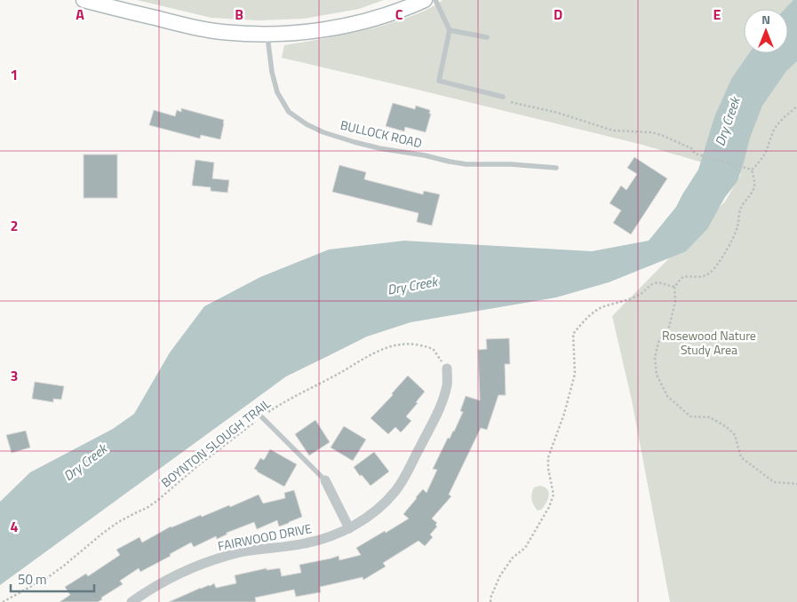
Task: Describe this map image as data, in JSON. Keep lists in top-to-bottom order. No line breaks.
{"streets":{"street":["FAIRWOOD DRIVE"],"lane":["BULLOCK ROAD"],"path":["BOYNTON SLOUGH TRAIL"]},"crossings":[["BOYNTON SLOUGH TRAIL","FAIRWOOD DRIVE"]],"water":["Dry Creek"],"parks":["Rosewood Nature Study Area"],"scale_bar":"50 m","north":"top","grid":{"columns":["A","B","C","D","E"],"rows":["1","2","3","4"]}}
